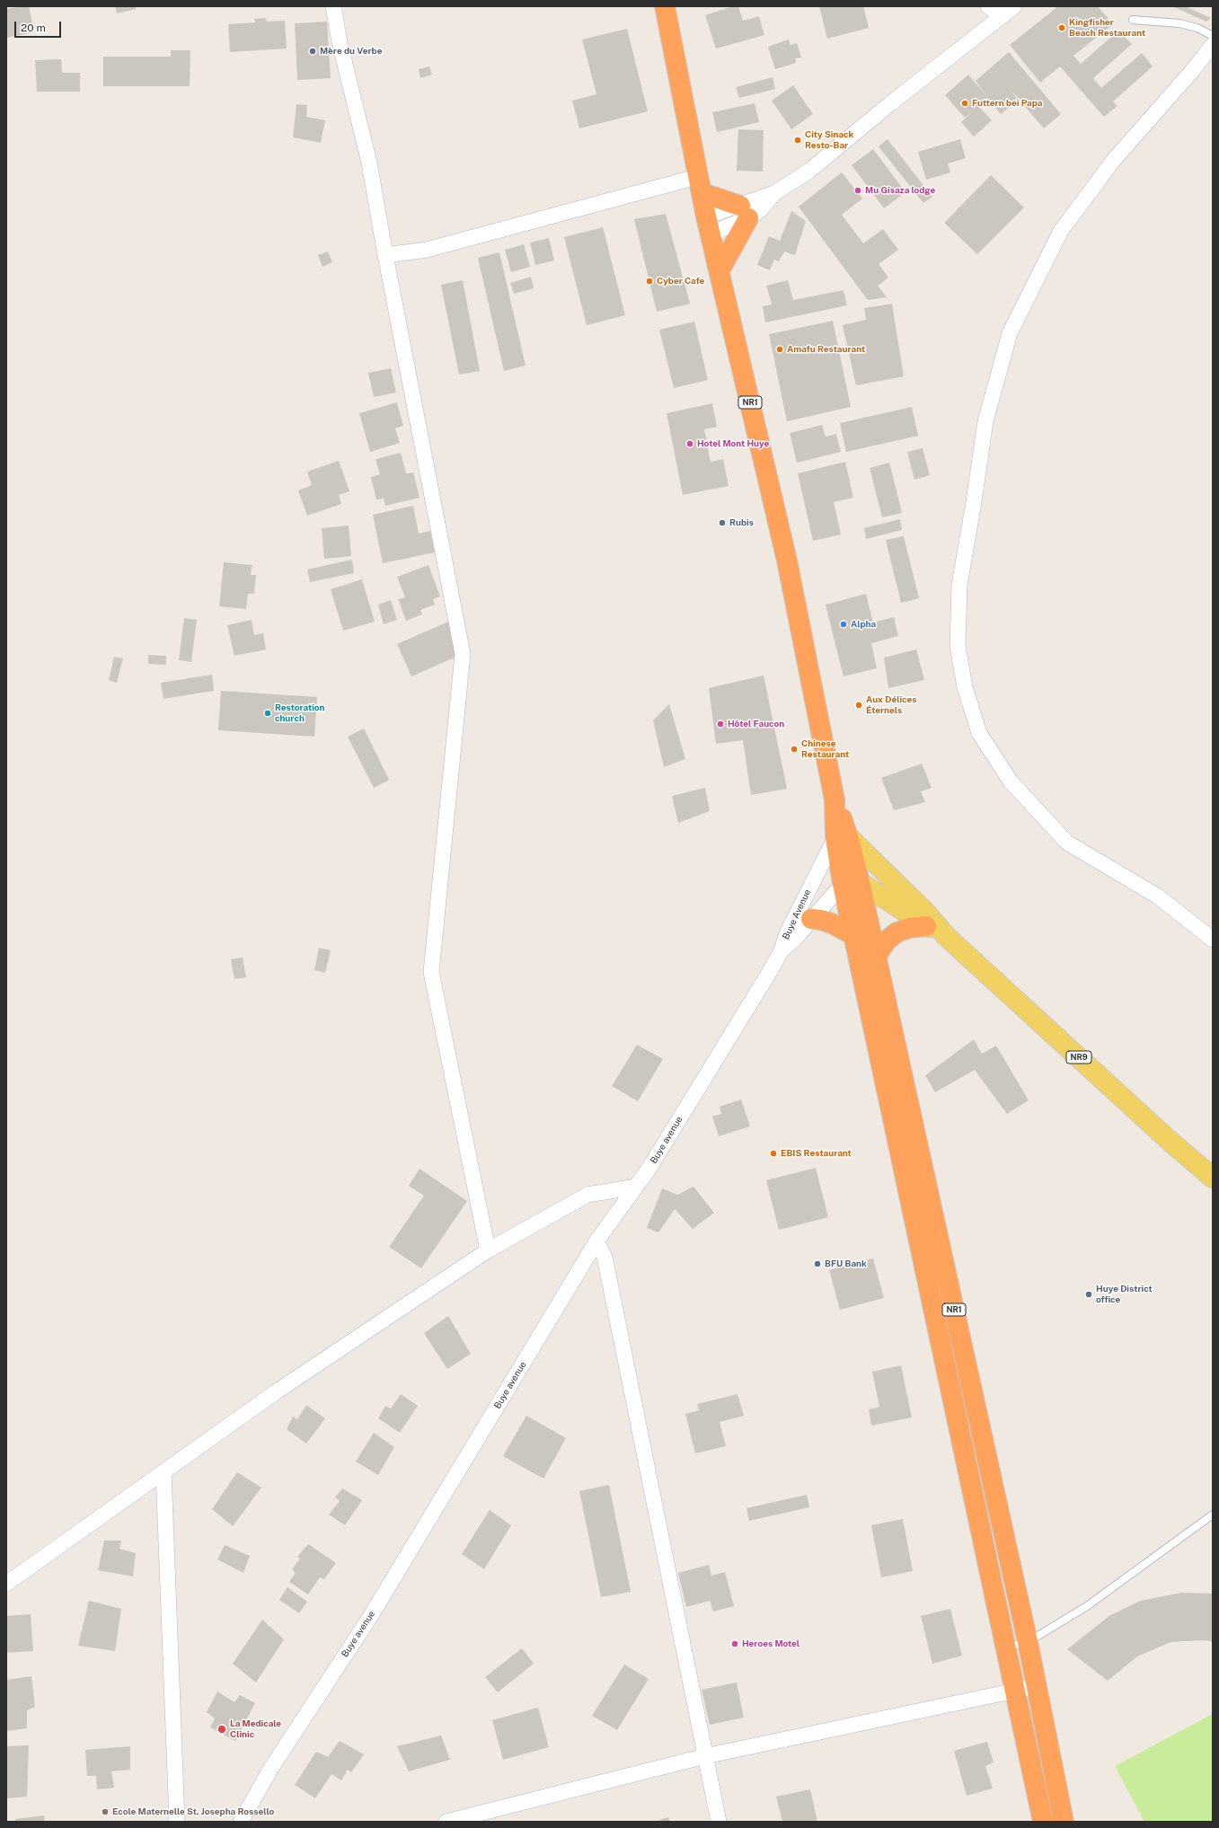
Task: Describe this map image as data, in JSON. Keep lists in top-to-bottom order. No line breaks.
{"streets":{"highway":["NR1"],"main road":["NR9"],"street":["Buye Avenue","Buye avenue"]},"crossings":[["NR1","Buye Avenue"],["NR1","NR9"],["Buye Avenue","NR9"],["Buye Avenue","Buye avenue"]],"places":["Kingfisher Beach Restaurant","Mère du Verbe","Futtern bei Papa","City Sinack Resto-Bar","Mu Gisaza lodge","Cyber Cafe","Amafu Restaurant","Hotel Mont Huye","Rubis","Alpha","Aux Délices Éternels","Restoration church","Hôtel Faucon","Chinese Restaurant","EBIS Restaurant","BFU Bank","Huye District office","Heroes Motel","La Medicale Clinic","Ecole Maternelle St. Josepha Rossello"],"scale_bar":"20 m"}
